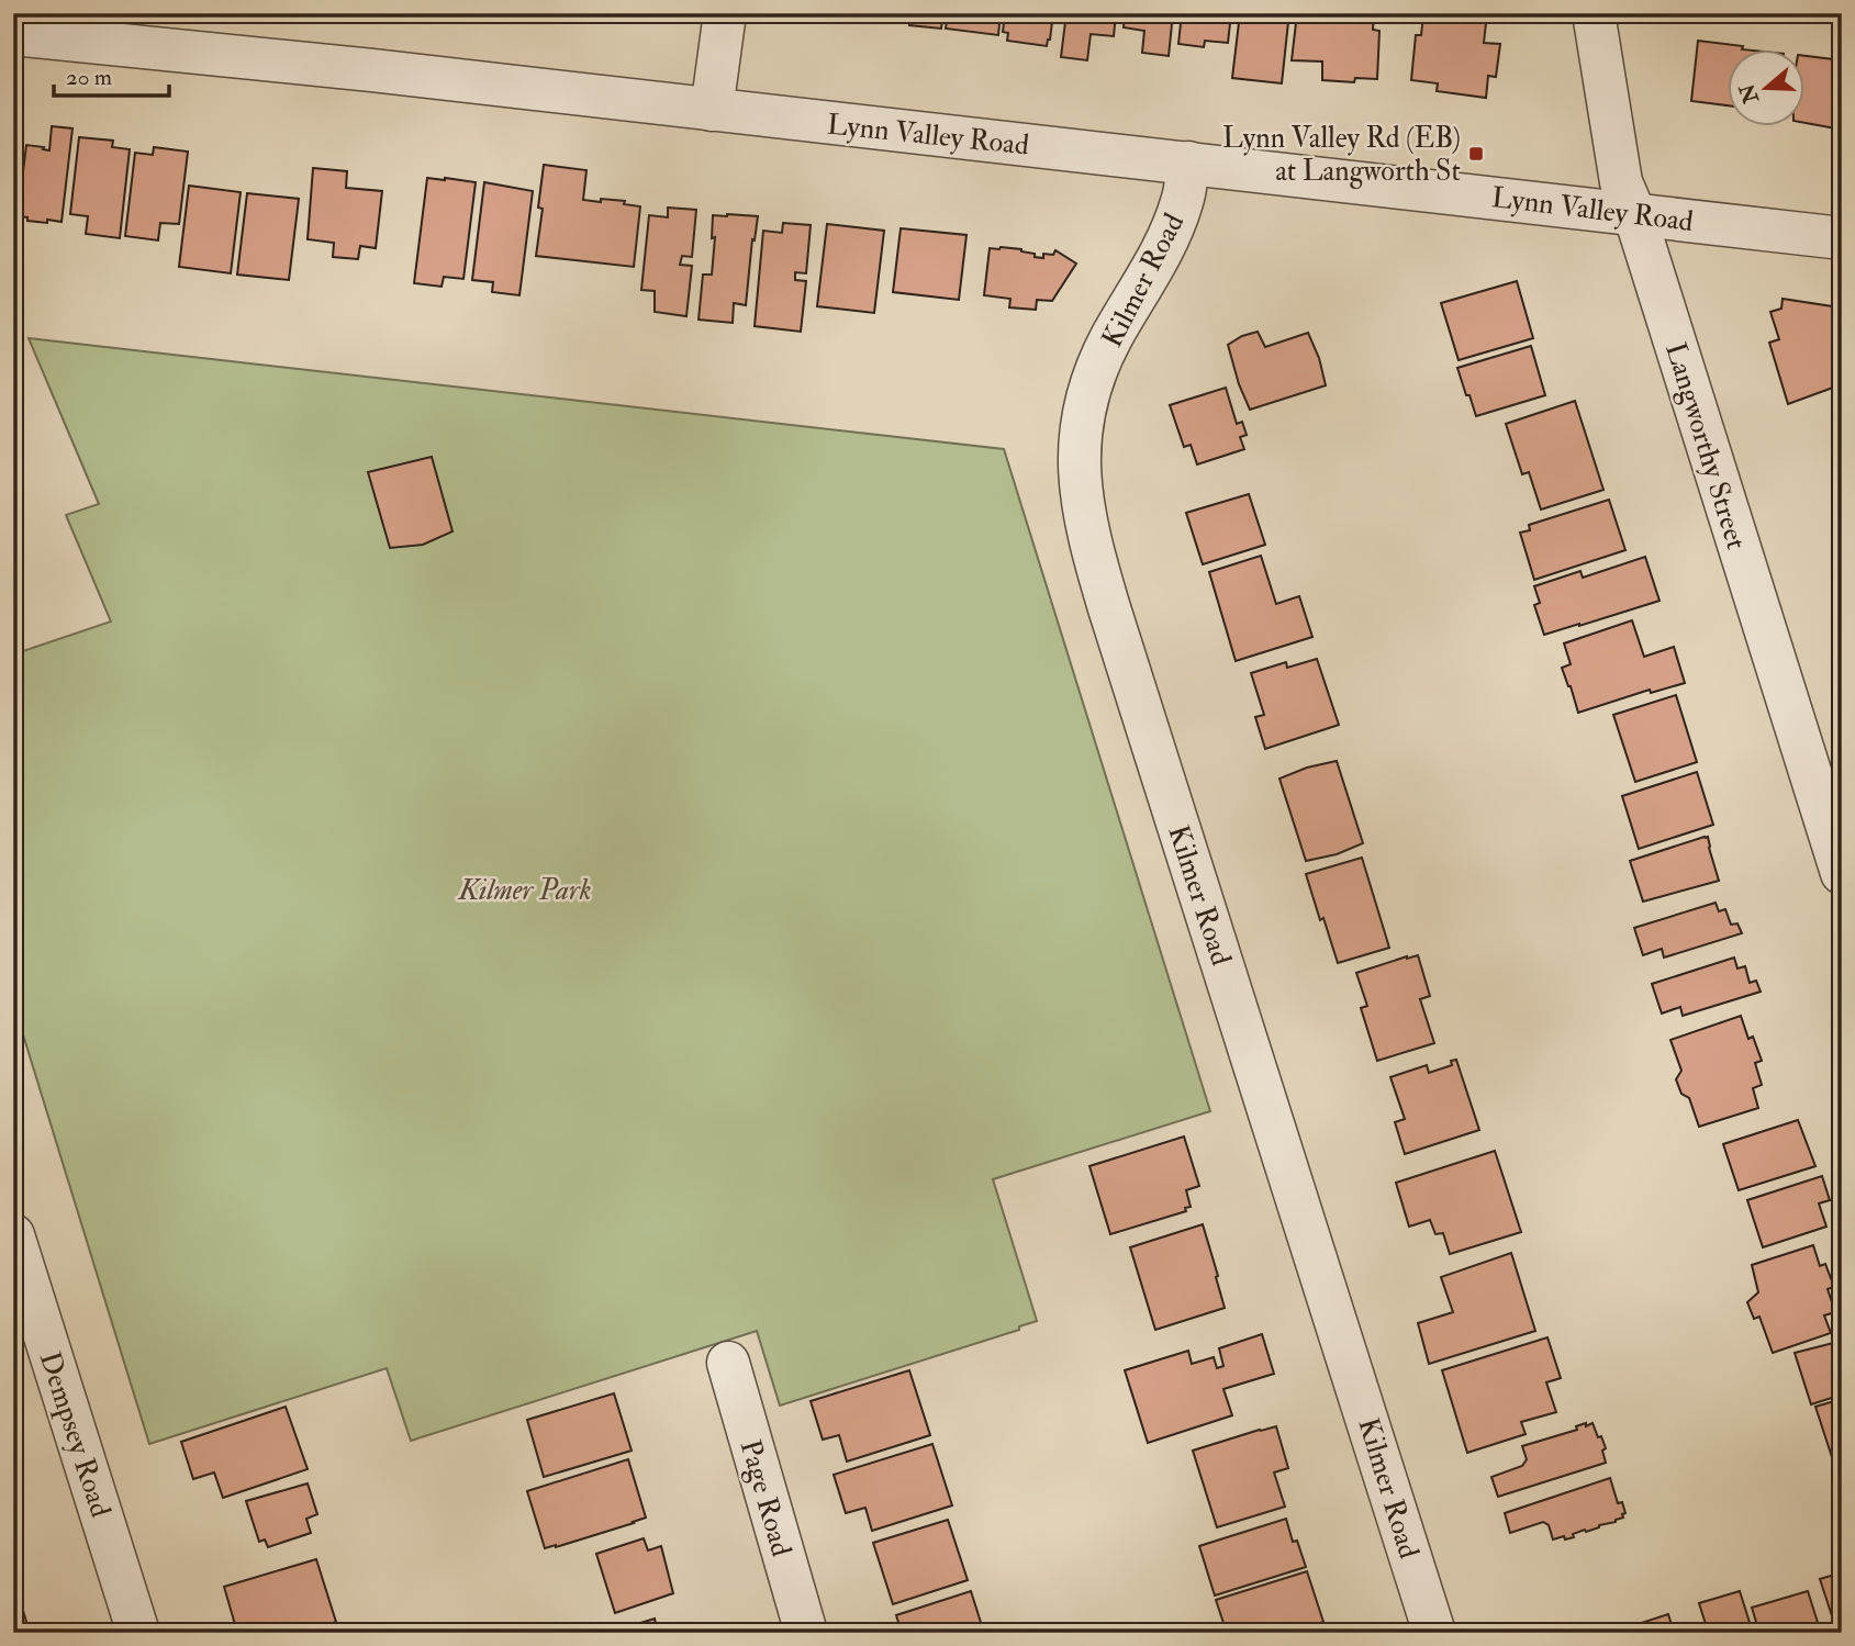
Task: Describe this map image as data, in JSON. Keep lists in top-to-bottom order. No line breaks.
{"streets":{"street":["Lynn Valley Road","Kilmer Road","Langworthy Street","Dempsey Road","Page Road"]},"crossings":[["Lynn Valley Road","Kilmer Road"],["Lynn Valley Road","Langworthy Street"]],"parks":["Kilmer Park"],"places":{"transit":["Lynn Valley Rd (EB) at Langworth St"]},"scale_bar":"20 m","north":"left"}
